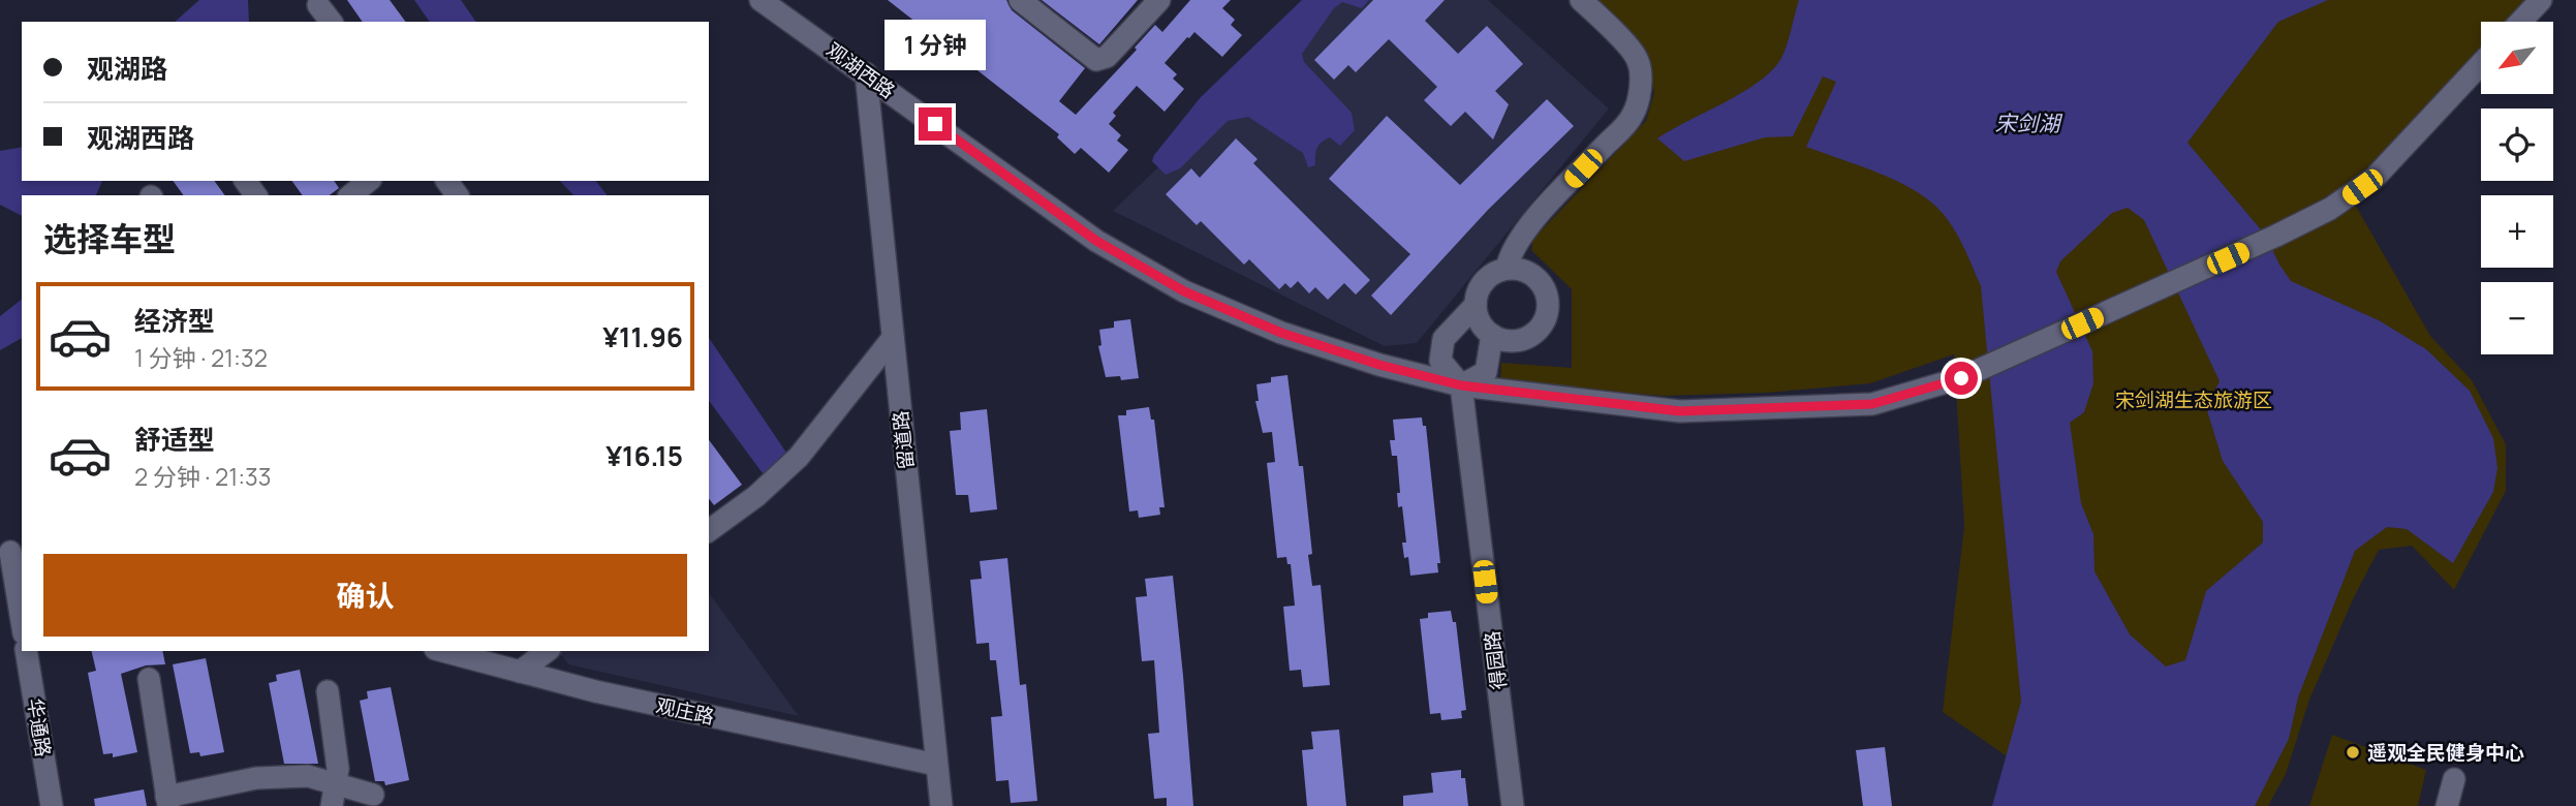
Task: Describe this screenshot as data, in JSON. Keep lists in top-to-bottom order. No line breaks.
{"streets":{"street":["观湖西路","留道路","得园路","观庄路","华通路"]},"crossings":[["观湖西路","留道路"],["观湖西路","得园路"],["留道路","观庄路"]],"water":["宋剑湖"],"parks":["宋剑湖生态旅游区"],"places":["遥观全民健身中心"],"north":"bottom left","page":{"bubble":"1 分钟","map_buttons":["+","−"],"banner":["观湖路","观湖西路"],"heading":"选择车型","list":[{"name":"经济型","note":"1 分钟 · 21:32","value":"¥11.96"},{"name":"舒适型","note":"2 分钟 · 21:33","value":"¥16.15"}],"buttons":"确认"}}
